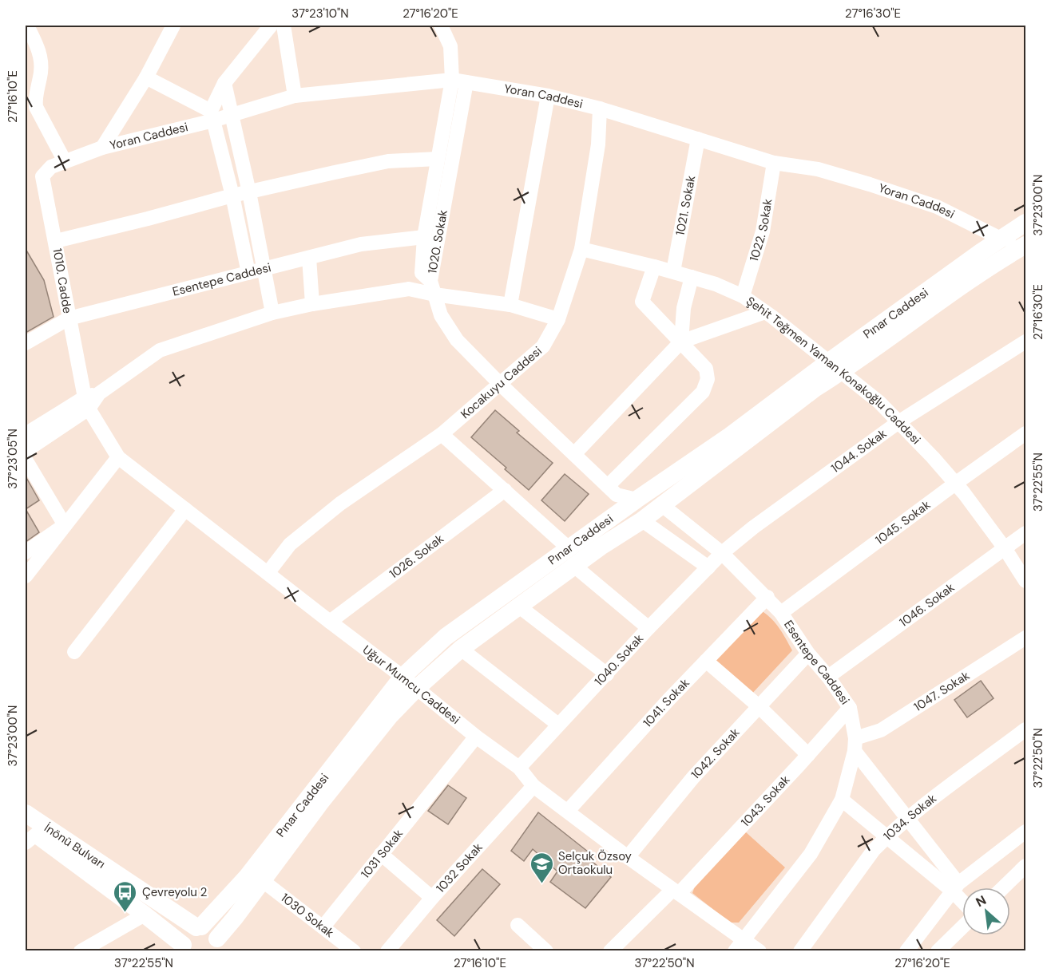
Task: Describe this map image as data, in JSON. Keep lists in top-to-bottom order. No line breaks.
{"streets":{"main road":["Pınar Caddesi","İnönü Bulvarı"],"street":["Yoran Caddesi","1021. Sokak","1022. Sokak","1020. Sokak","Esentepe Caddesi","1010. Cadde","Şehit Teğmen Yaman Konakoğlu Caddesi","Kocakuyu Caddesi","1044. Sokak","1045. Sokak","1026. Sokak","1046. Sokak","1040. Sokak","Uğur Mumcu Caddesi","1047. Sokak","1041. Sokak","1042. Sokak","1043. Sokak","1034. Sokak","1031 Sokak","1032 Sokak","1030 Sokak"]},"crossings":[["Yoran Caddesi","1021. Sokak"],["Yoran Caddesi","1022. Sokak"],["Yoran Caddesi","1020. Sokak"],["Yoran Caddesi","1010. Cadde"],["Yoran Caddesi","Pınar Caddesi"],["Yoran Caddesi","Kocakuyu Caddesi"],["1021. Sokak","Şehit Teğmen Yaman Konakoğlu Caddesi"],["1022. Sokak","Şehit Teğmen Yaman Konakoğlu Caddesi"],["1020. Sokak","Esentepe Caddesi"],["Esentepe Caddesi","1010. Cadde"],["Esentepe Caddesi","Pınar Caddesi"],["Esentepe Caddesi","1044. Sokak"],["Esentepe Caddesi","1045. Sokak"],["Esentepe Caddesi","1046. Sokak"],["Esentepe Caddesi","1040. Sokak"],["Esentepe Caddesi","Uğur Mumcu Caddesi"],["Esentepe Caddesi","1047. Sokak"],["Esentepe Caddesi","1041. Sokak"],["Esentepe Caddesi","1042. Sokak"],["Esentepe Caddesi","1043. Sokak"],["1010. Cadde","Uğur Mumcu Caddesi"],["Pınar Caddesi","Şehit Teğmen Yaman Konakoğlu Caddesi"],["Pınar Caddesi","Uğur Mumcu Caddesi"],["Pınar Caddesi","İnönü Bulvarı"],["Pınar Caddesi","1030 Sokak"],["Şehit Teğmen Yaman Konakoğlu Caddesi","Kocakuyu Caddesi"],["Şehit Teğmen Yaman Konakoğlu Caddesi","1044. Sokak"],["Şehit Teğmen Yaman Konakoğlu Caddesi","1045. Sokak"],["Şehit Teğmen Yaman Konakoğlu Caddesi","1046. Sokak"],["Kocakuyu Caddesi","Uğur Mumcu Caddesi"],["1044. Sokak","1040. Sokak"],["1026. Sokak","Uğur Mumcu Caddesi"],["1040. Sokak","Uğur Mumcu Caddesi"],["Uğur Mumcu Caddesi","1041. Sokak"],["Uğur Mumcu Caddesi","1042. Sokak"],["Uğur Mumcu Caddesi","1043. Sokak"],["Uğur Mumcu Caddesi","1031 Sokak"],["Uğur Mumcu Caddesi","1032 Sokak"],["1031 Sokak","1030 Sokak"]],"places":{"school or university":["Selçuk Özsoy Ortaokulu"],"bus stop":["Çevreyolu 2"]},"north":"top left","coordinates":["37°23'10\"N","27°16'20\"E","27°16'30\"E","27°16'10\"E","37°23'00\"N","37°23'05\"N","37°22'55\"N","37°22'50\"N"]}
